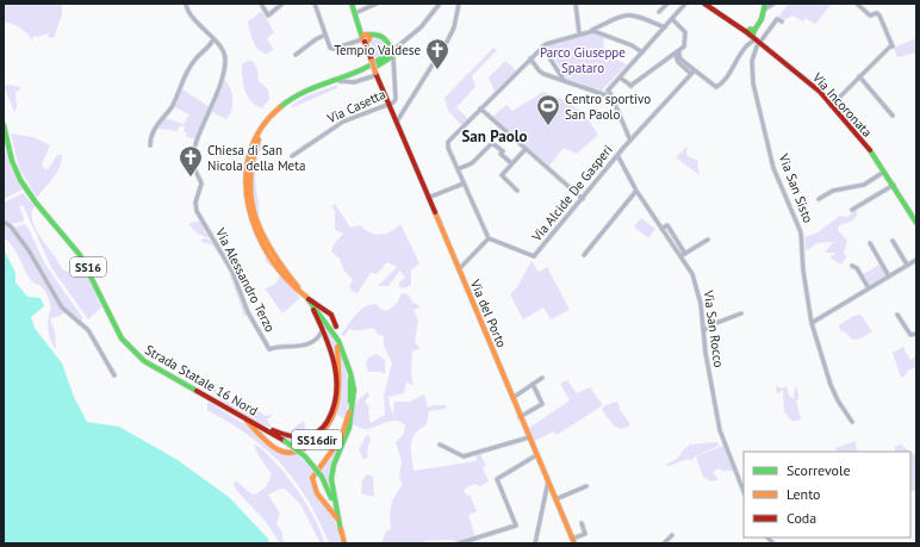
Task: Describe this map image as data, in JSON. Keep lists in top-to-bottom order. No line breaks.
{"streets":{"main road":["Via Incoronata","SS16","Via del Porto","Strada Statale 16 Nord","SS16dir"],"street":["Via Casetta","Via San Sisto","Via Alcide De Gasperi","Via Alessandro Terzo","Via San Rocco"]},"crossings":[["Via Incoronata","Via San Sisto"],["Via Casetta","Via del Porto"],["Via Casetta","SS16dir"],["Via Alcide De Gasperi","Via San Rocco"],["Strada Statale 16 Nord","SS16dir"]],"districts":["San Paolo"],"parks":["Parco Giuseppe Spataro"],"places":{"church":["Tempio Valdese","Chiesa di San Nicola della Meta"],"sports":["Centro sportivo San Paolo"]},"legend":["Scorrevole","Lento","Coda"]}
